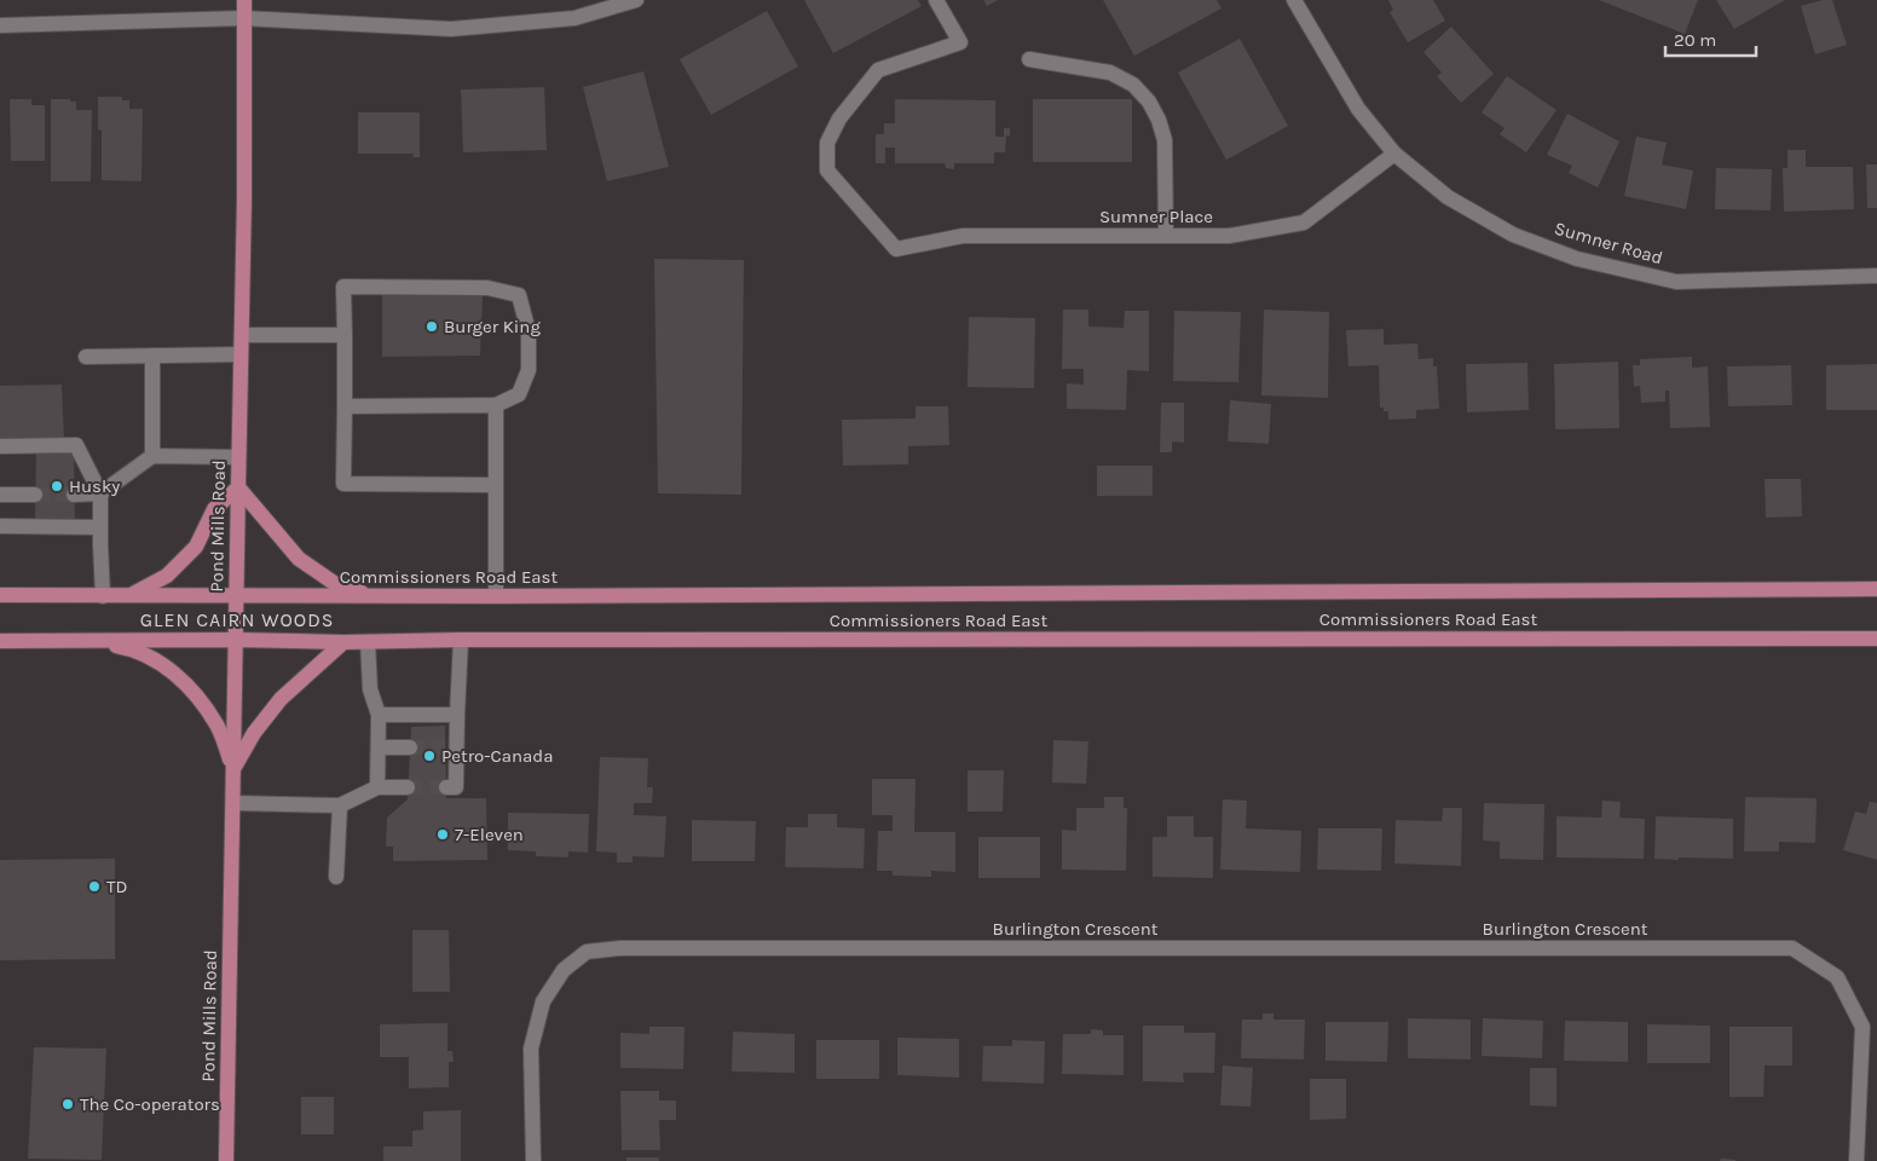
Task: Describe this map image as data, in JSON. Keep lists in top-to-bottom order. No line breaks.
{"streets":{"main road":["Pond Mills Road","Commissioners Road East"],"street":["Sumner Place","Sumner Road","Burlington Crescent"]},"crossings":[["Sumner Place","Sumner Road"],["Pond Mills Road","Commissioners Road East"]],"districts":["GLEN CAIRN WOODS"],"places":["Burger King","Husky","Petro-Canada","7-Eleven","TD","The Co-operators"],"scale_bar":"20 m"}
